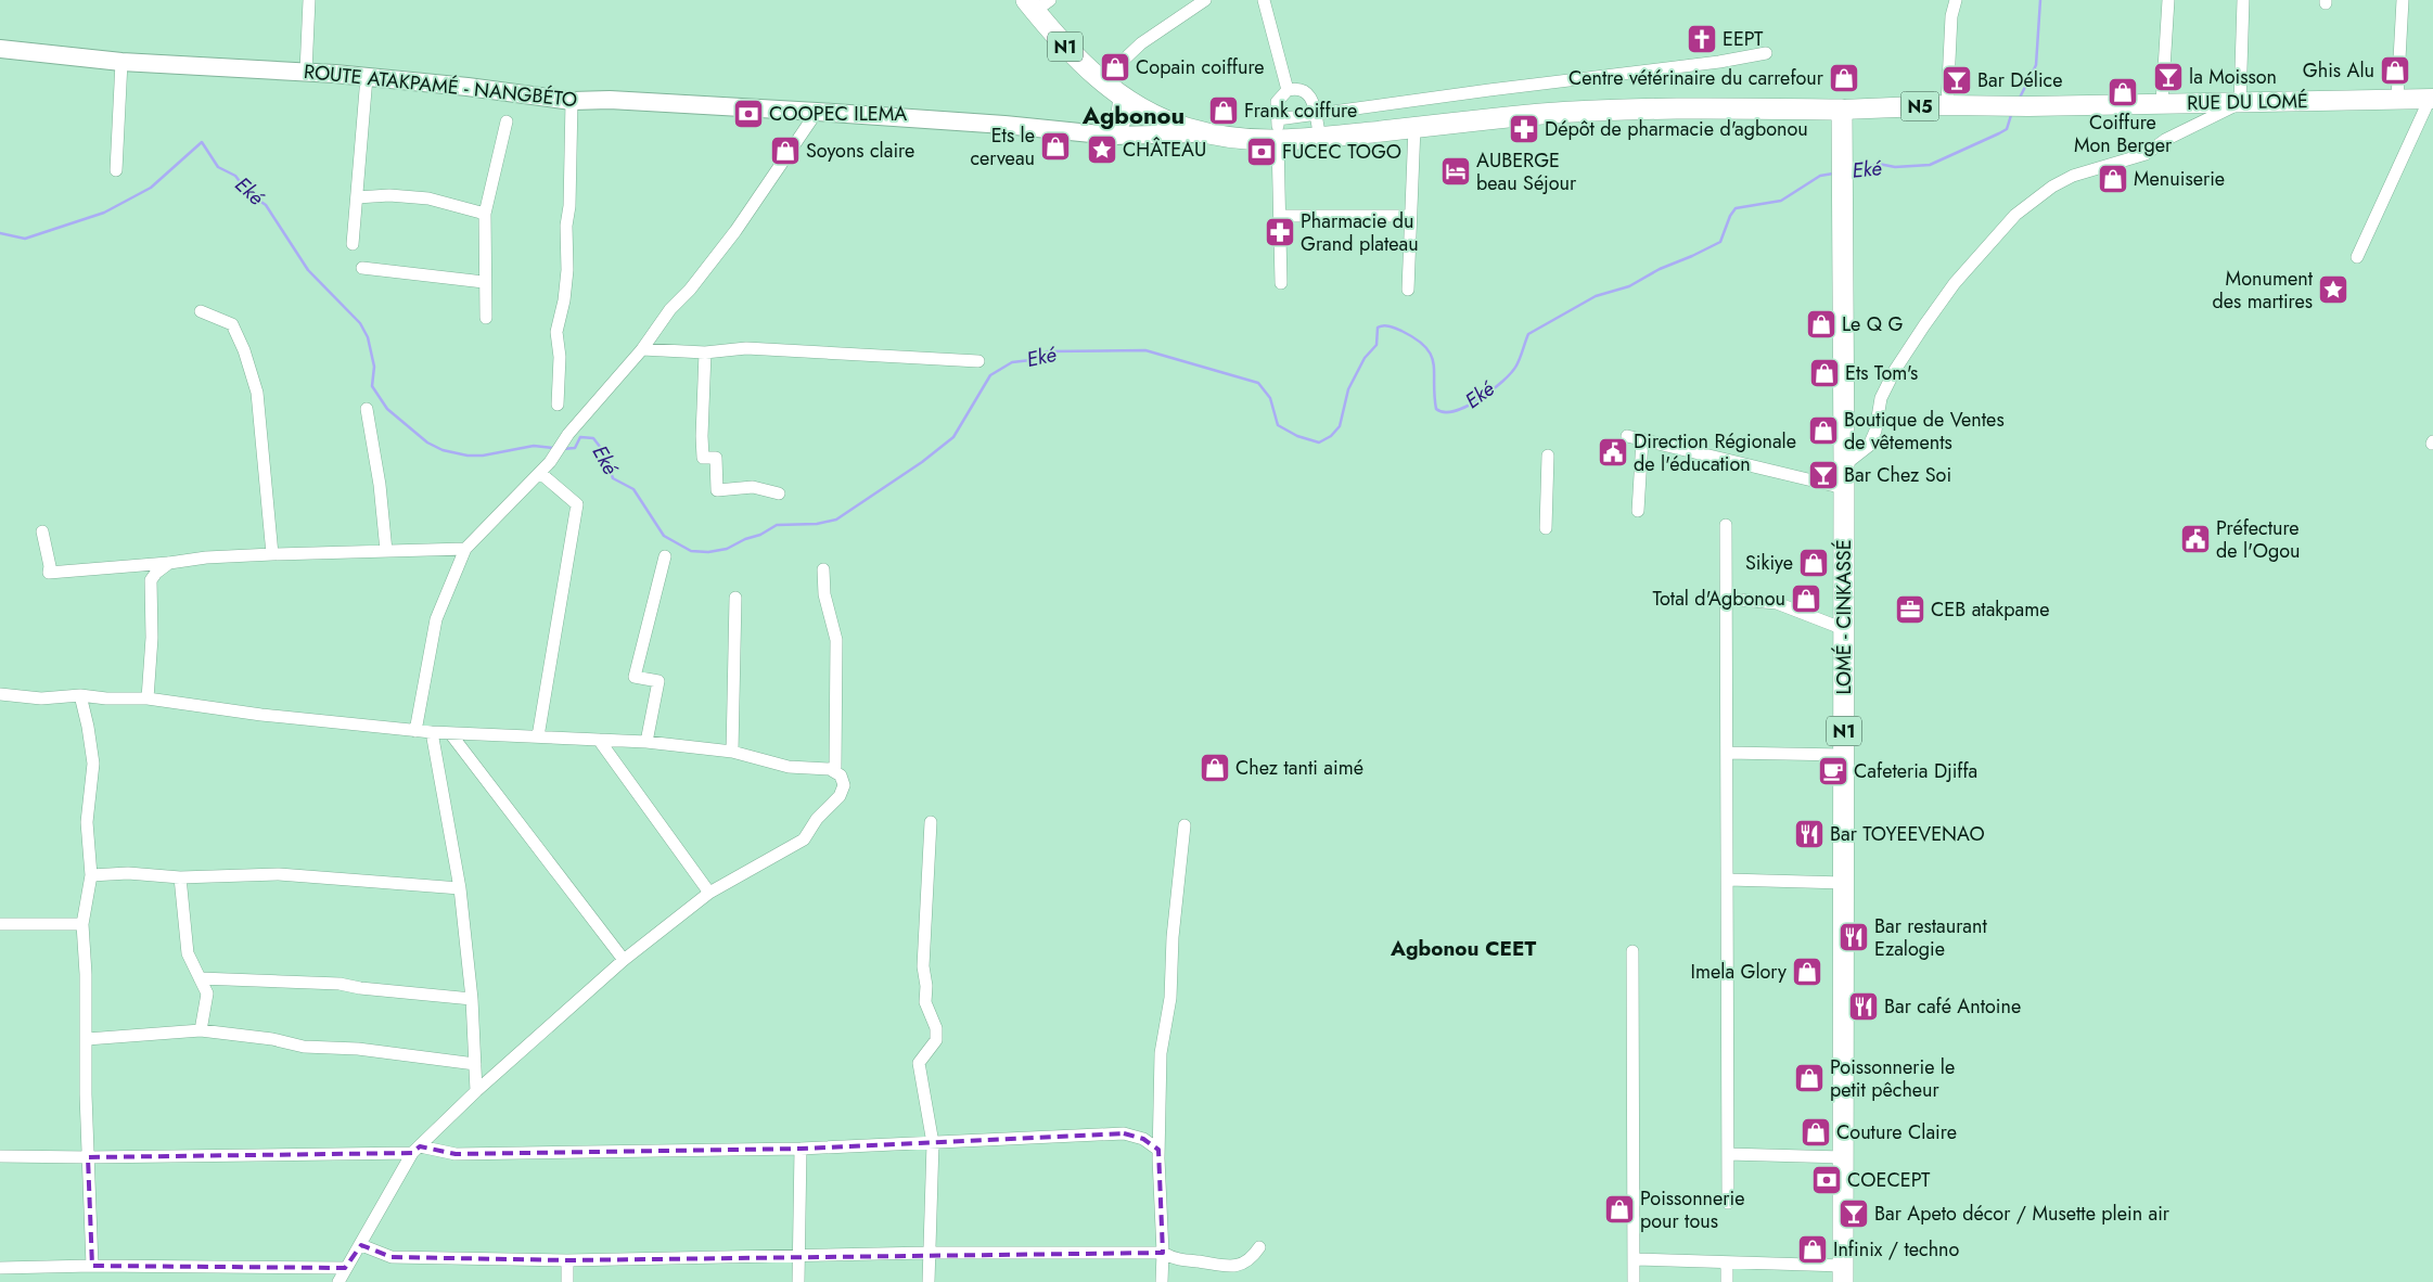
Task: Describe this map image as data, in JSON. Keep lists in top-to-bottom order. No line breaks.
{"streets":{"highway":["N1","LOMÉ - CINKASSÉ"],"main road":["ROUTE ATAKPAMÉ - NANGBÉTO","RUE DU LOMÉ","N5"]},"crossings":[["N1","ROUTE ATAKPAMÉ - NANGBÉTO"],["N1","N5"],["N1","LOMÉ - CINKASSÉ"],["RUE DU LOMÉ","N5"],["N5","LOMÉ - CINKASSÉ"]],"districts":["Agbonou","Agbonou CEET"],"water":["Eké"],"places":{"church":["EEPT"],"shop":["Copain coiffure","Ghis Alu","Centre vétérinaire du carrefour","Coiffure Mon Berger","Frank coiffure","Ets le cerveau","Soyons claire","Menuiserie","Le Q G","Ets Tom's","Boutique de Ventes de vêtements","Sikiye","Total d'Agbonou","Chez tanti aimé","Imela Glory","Poissonnerie le petit pêcheur","Couture Claire","Poissonnerie pour tous","Infinix / techno"],"bar":["la Moisson","Bar Délice","Bar Chez Soi","Bar Apeto décor / Musette plein air"],"bank":["COOPEC ILEMA","FUCEC TOGO","COECEPT"],"pharmacy":["Dépôt de pharmacie d'agbonou","Pharmacie du Grand plateau"],"place":["CHÂTEAU","Monument des martires"],"hotel":["AUBERGE beau Séjour"],"public building":["Direction Régionale de l'éducation","Préfecture de l'Ogou"],"office":["CEB atakpame"],"cafe":["Cafeteria Djiffa"],"restaurant":["Bar TOYEEVENAO","Bar restaurant Ezalogie","Bar café Antoine"]}}
